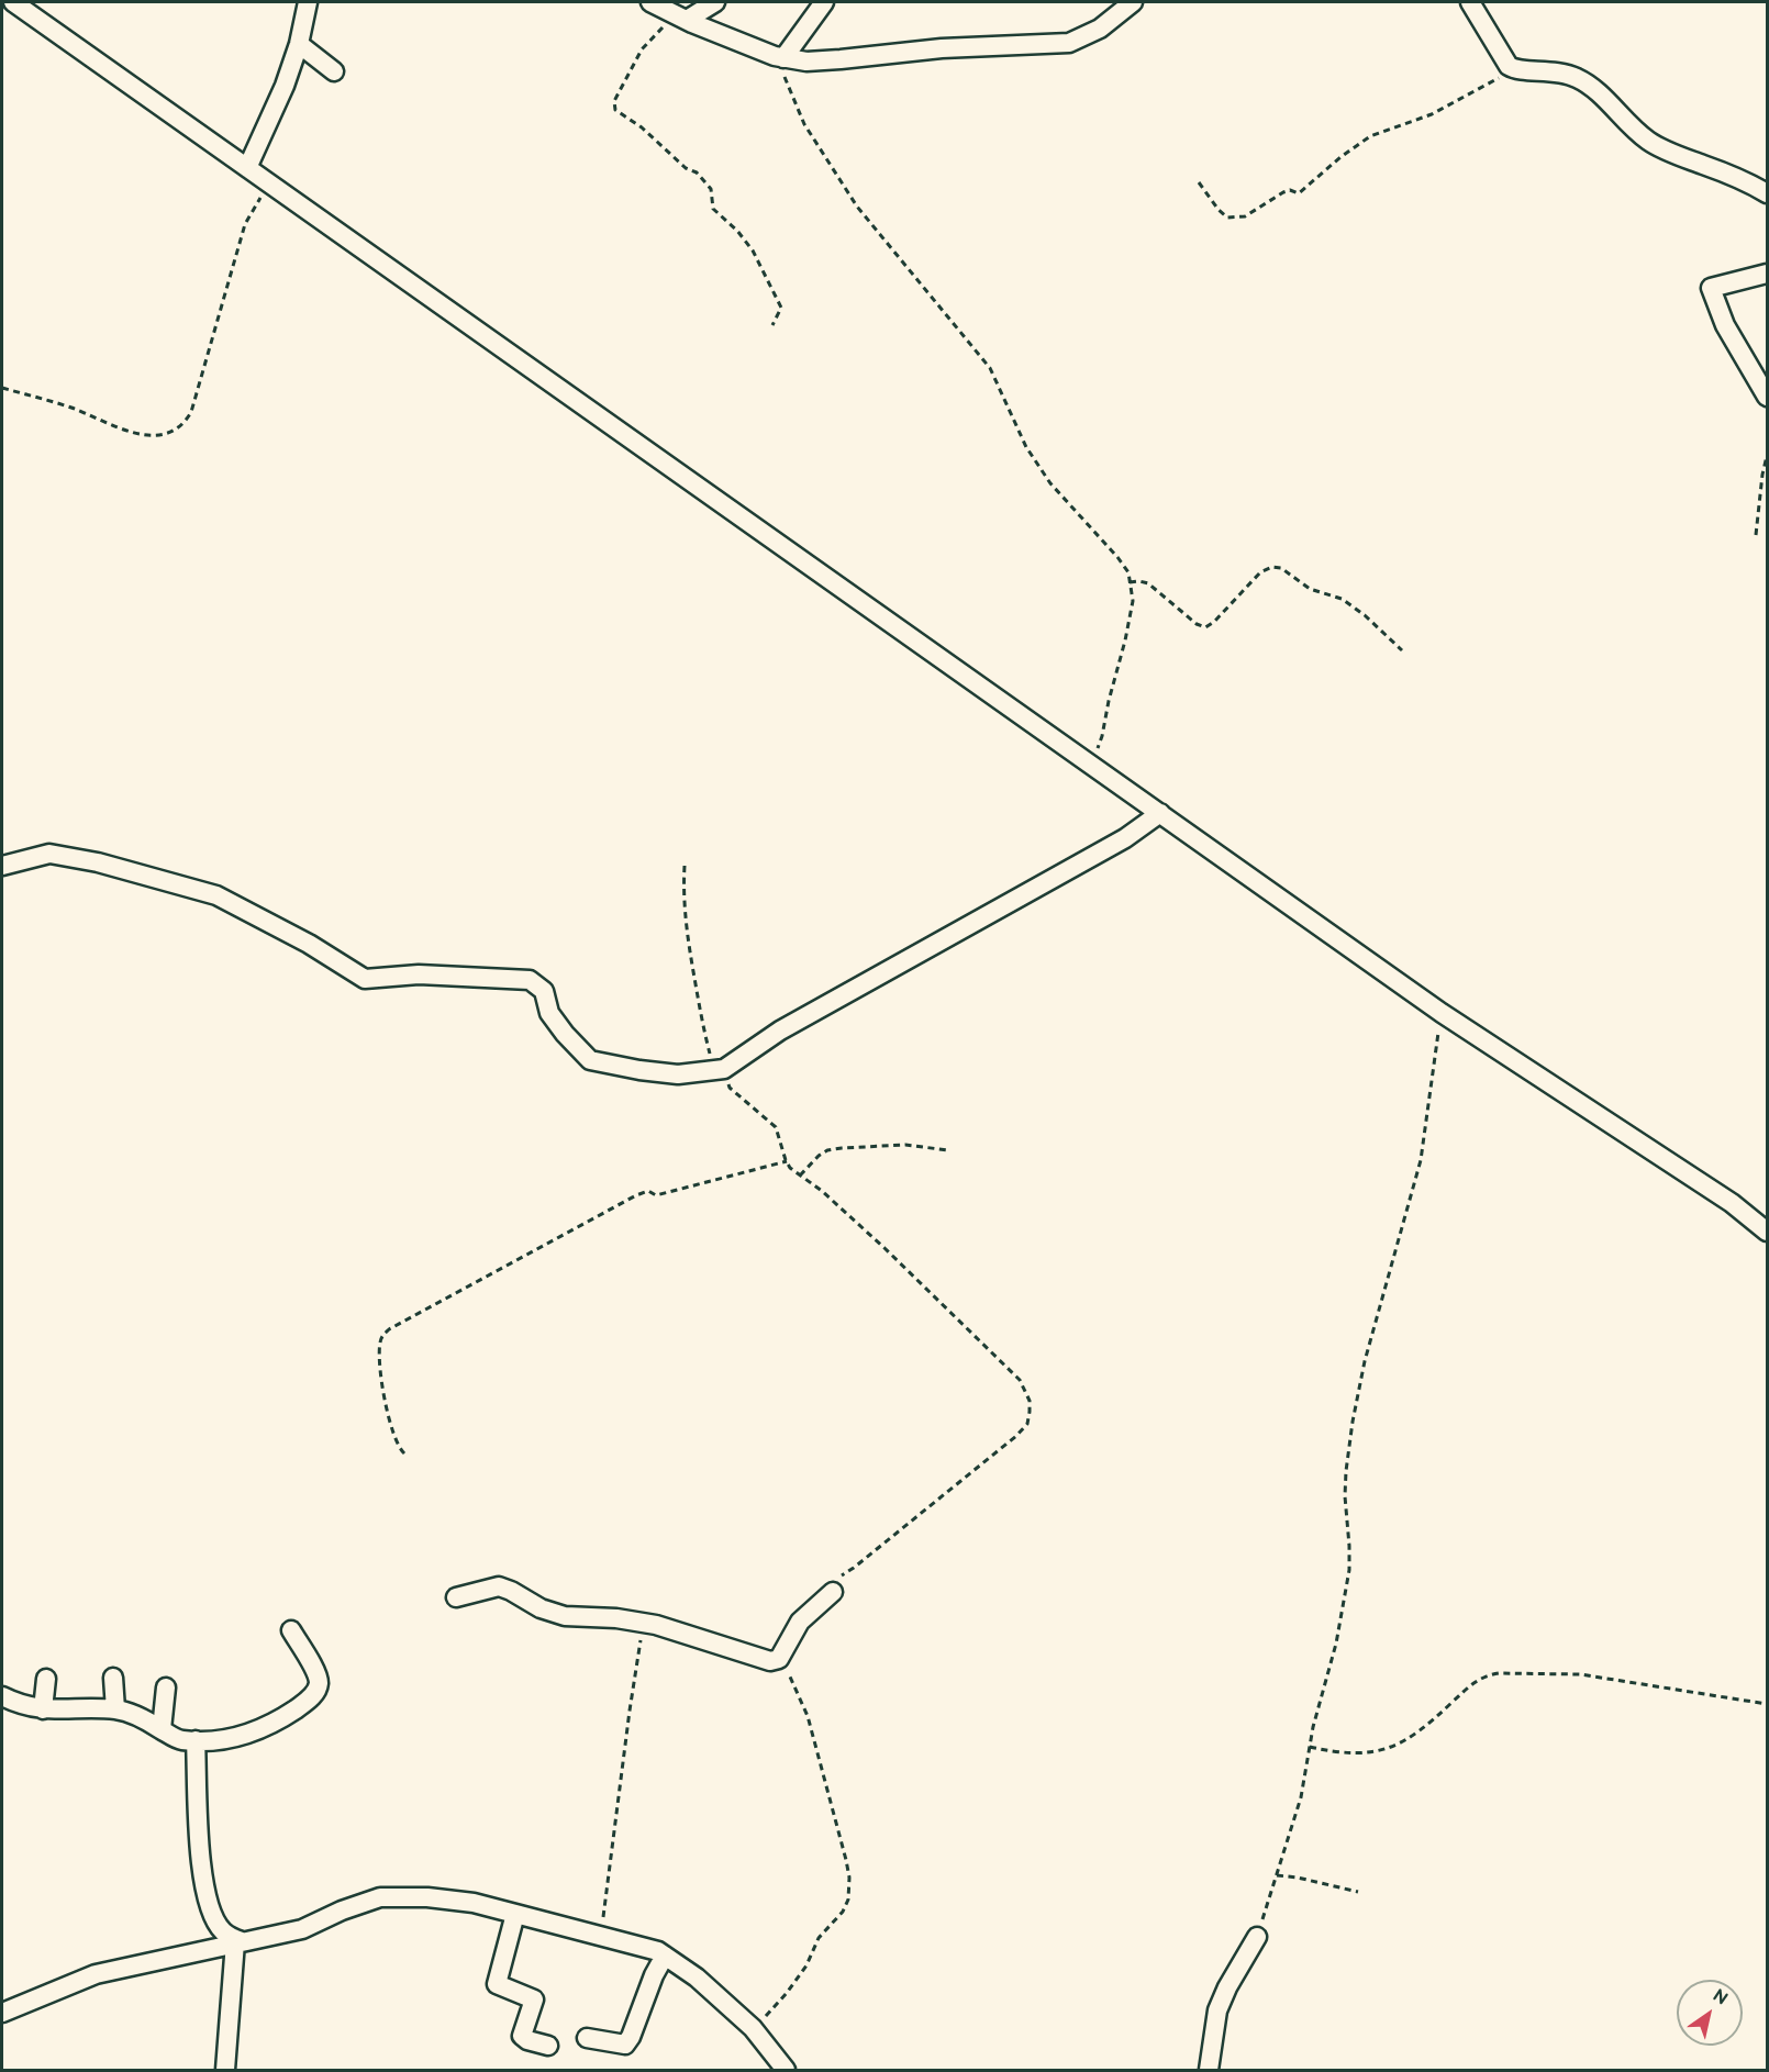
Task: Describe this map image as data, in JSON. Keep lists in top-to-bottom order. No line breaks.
{"north":"top right"}
